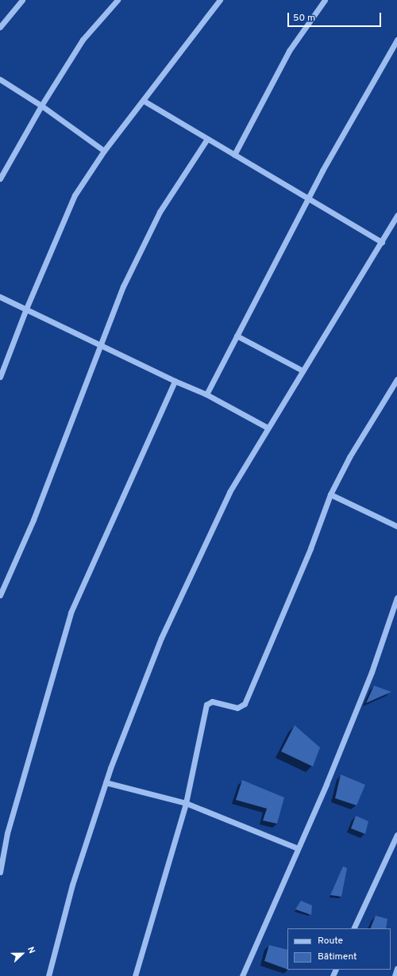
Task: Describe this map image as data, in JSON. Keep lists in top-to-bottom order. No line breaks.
{"legend":["Route","Bâtiment"],"scale_bar":"50 m","north":"right"}
